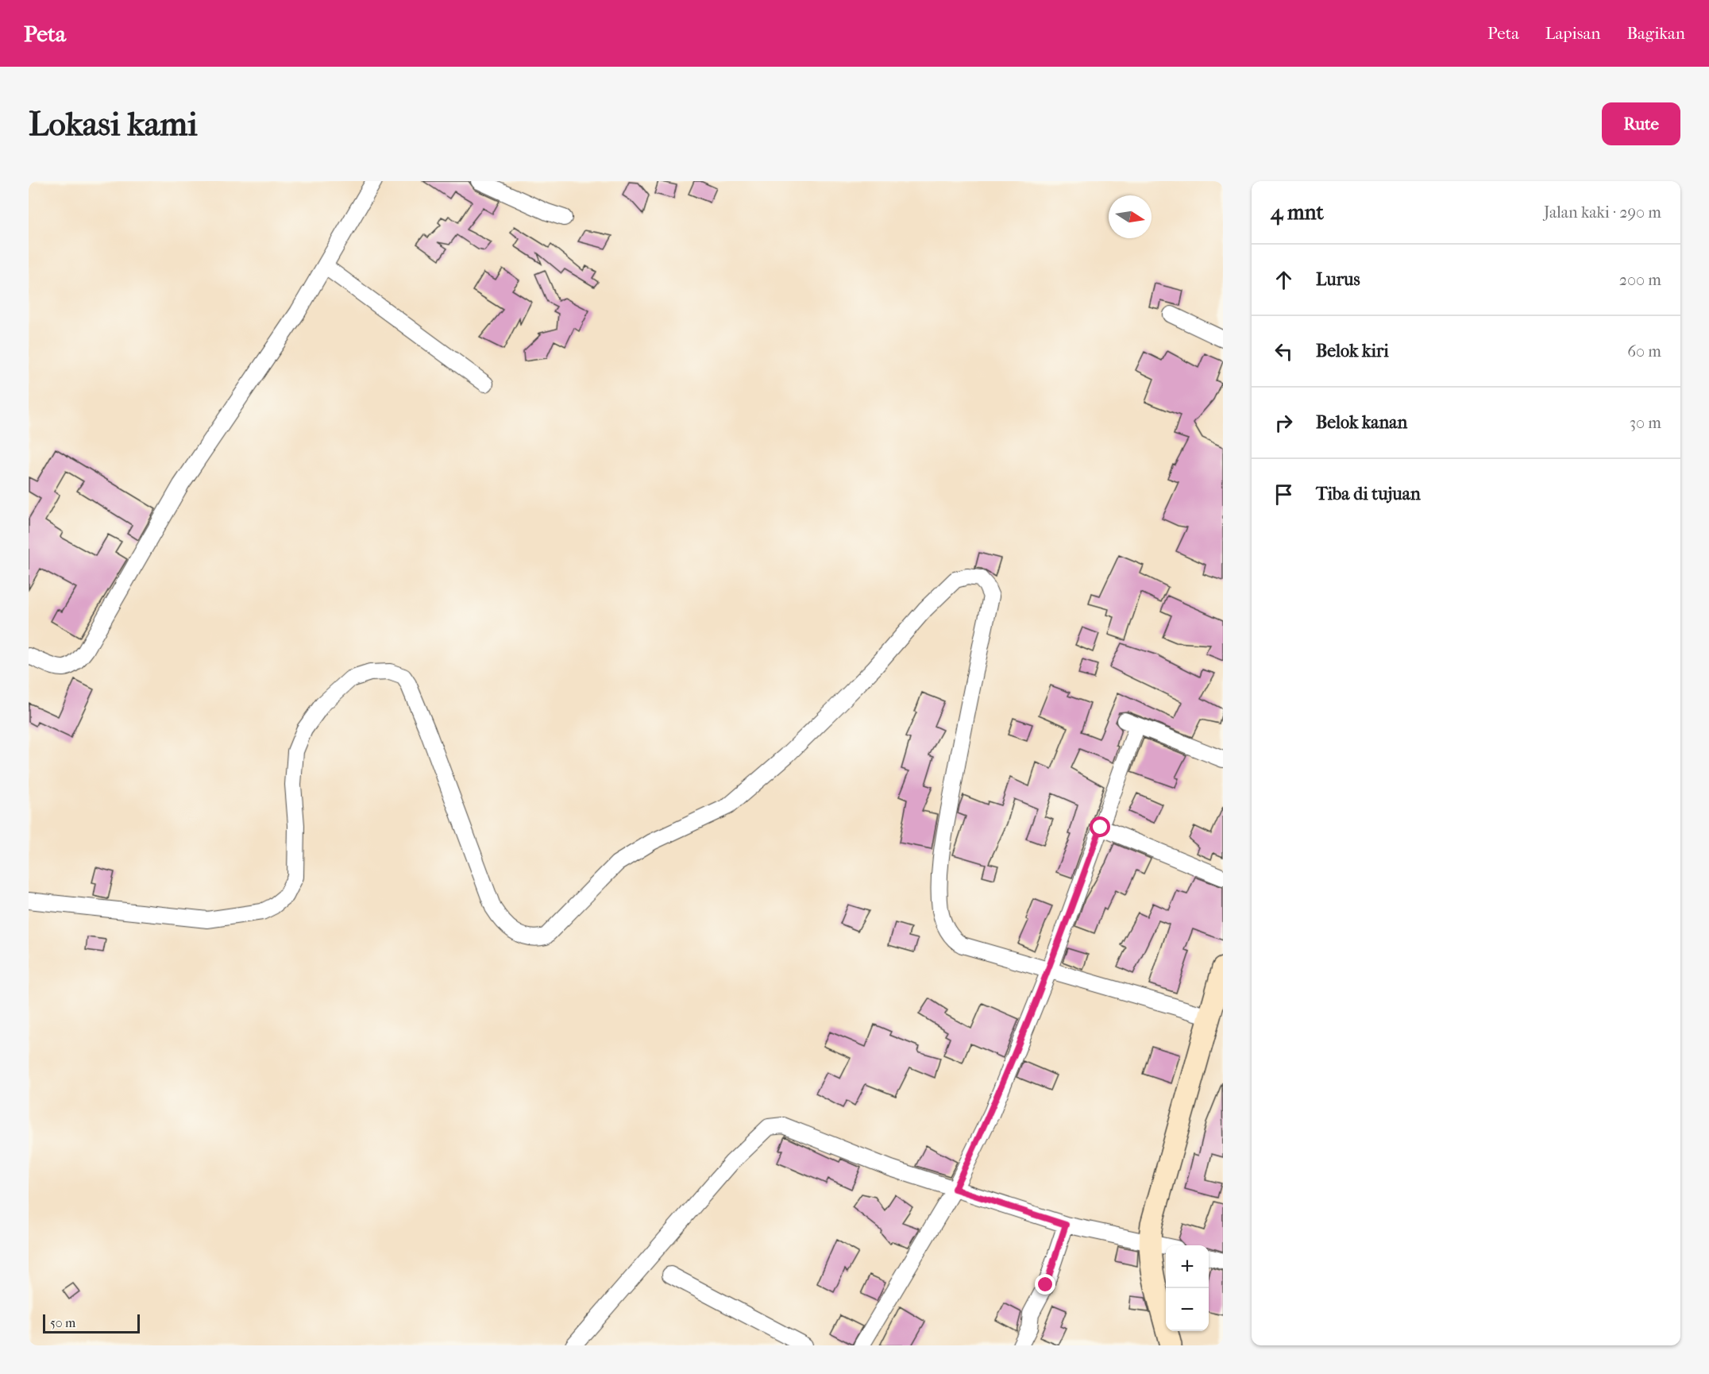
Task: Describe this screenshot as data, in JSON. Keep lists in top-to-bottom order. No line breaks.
{"scale_bar":"50 m","north":"right","page":{"header":"Peta","nav":["Peta","Lapisan","Bagikan"],"buttons":"Rute","title":"Lokasi kami","heading":["4 mnt","Jalan kaki · 290 m"],"list":[["Lurus","200 m"],["Belok kiri","60 m"],["Belok kanan","30 m"],"Tiba di tujuan"],"map_buttons":["+","−"],"scale":"50 m"}}
